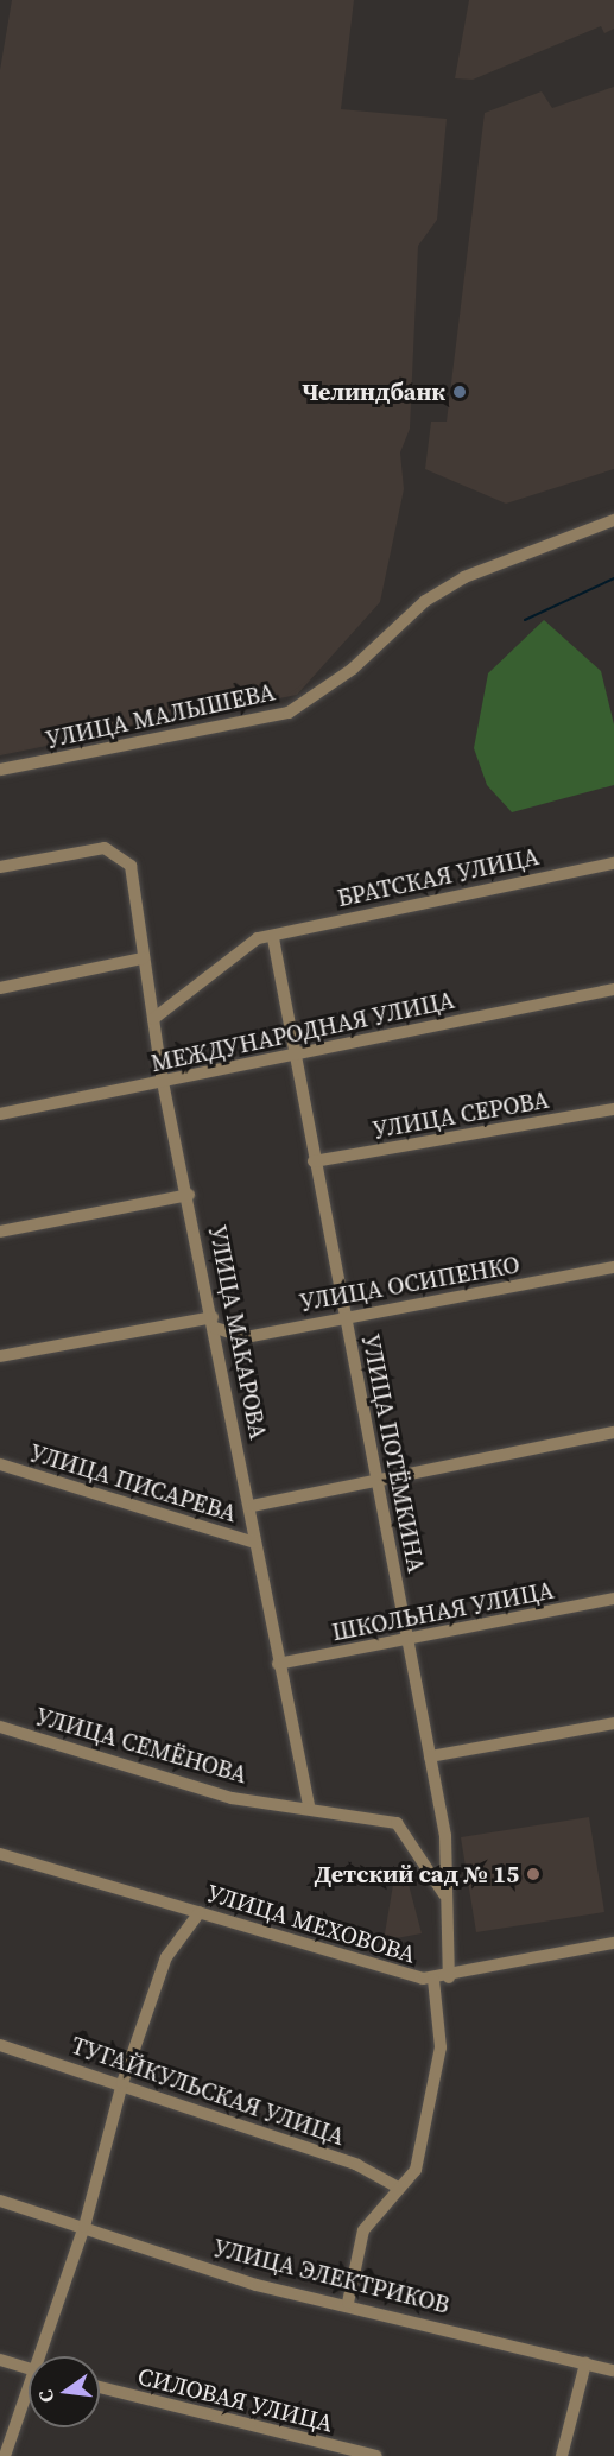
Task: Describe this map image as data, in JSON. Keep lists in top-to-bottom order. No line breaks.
{"streets":{"street":["УЛИЦА МАЛЫШЕВА","БРАТСКАЯ УЛИЦА","МЕЖДУНАРОДНАЯ УЛИЦА","УЛИЦА СЕРОВА","УЛИЦА ОСИПЕНКО","УЛИЦА МАКАРОВА","УЛИЦА ПОТЁМКИНА","УЛИЦА ПИСАРЕВА","ШКОЛЬНАЯ УЛИЦА","УЛИЦА СЕМЁНОВА","УЛИЦА МЕХОВОВА","ТУГАЙКУЛЬСКАЯ УЛИЦА","УЛИЦА ЭЛЕКТРИКОВ","СИЛОВАЯ УЛИЦА"]},"crossings":[["БРАТСКАЯ УЛИЦА","УЛИЦА МАКАРОВА"],["БРАТСКАЯ УЛИЦА","УЛИЦА ПОТЁМКИНА"],["МЕЖДУНАРОДНАЯ УЛИЦА","УЛИЦА МАКАРОВА"],["МЕЖДУНАРОДНАЯ УЛИЦА","УЛИЦА ПОТЁМКИНА"],["УЛИЦА СЕРОВА","УЛИЦА ПОТЁМКИНА"],["УЛИЦА ОСИПЕНКО","УЛИЦА МАКАРОВА"],["УЛИЦА ОСИПЕНКО","УЛИЦА ПОТЁМКИНА"],["УЛИЦА МАКАРОВА","УЛИЦА ПИСАРЕВА"],["УЛИЦА МАКАРОВА","ШКОЛЬНАЯ УЛИЦА"],["УЛИЦА МАКАРОВА","УЛИЦА СЕМЁНОВА"],["УЛИЦА ПОТЁМКИНА","ШКОЛЬНАЯ УЛИЦА"],["УЛИЦА ПОТЁМКИНА","УЛИЦА СЕМЁНОВА"],["УЛИЦА ПОТЁМКИНА","УЛИЦА МЕХОВОВА"]],"places":["Челиндбанк","Детский сад № 15"],"north":"left"}
